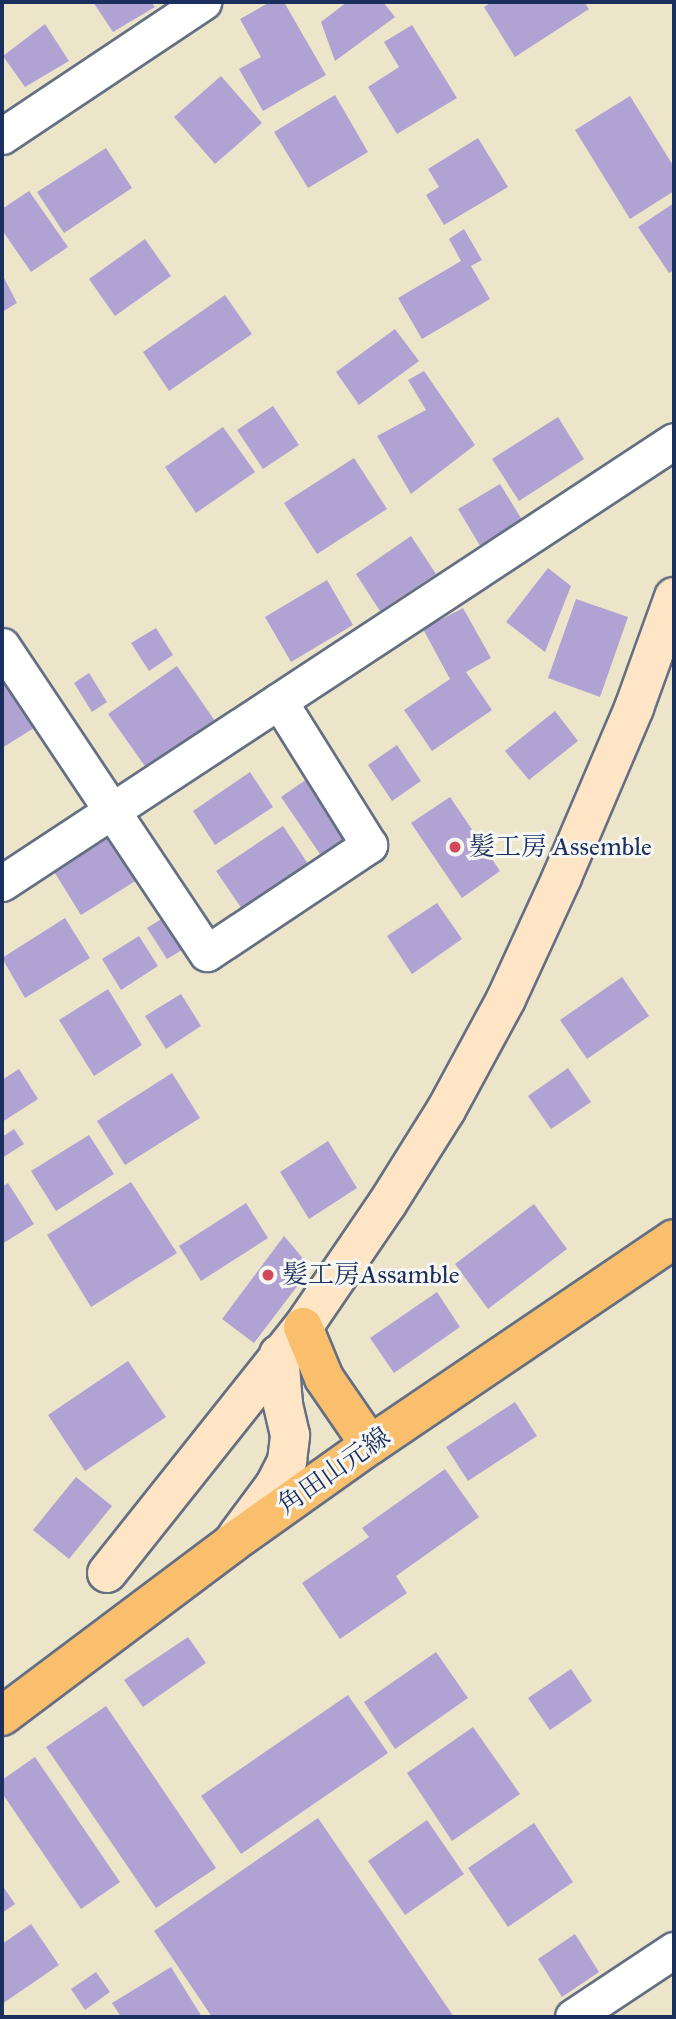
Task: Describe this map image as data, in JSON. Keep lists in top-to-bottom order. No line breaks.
{"streets":{"main road":["角田山元線"]},"places":["髪工房 Assemble","髪工房Assamble"]}
